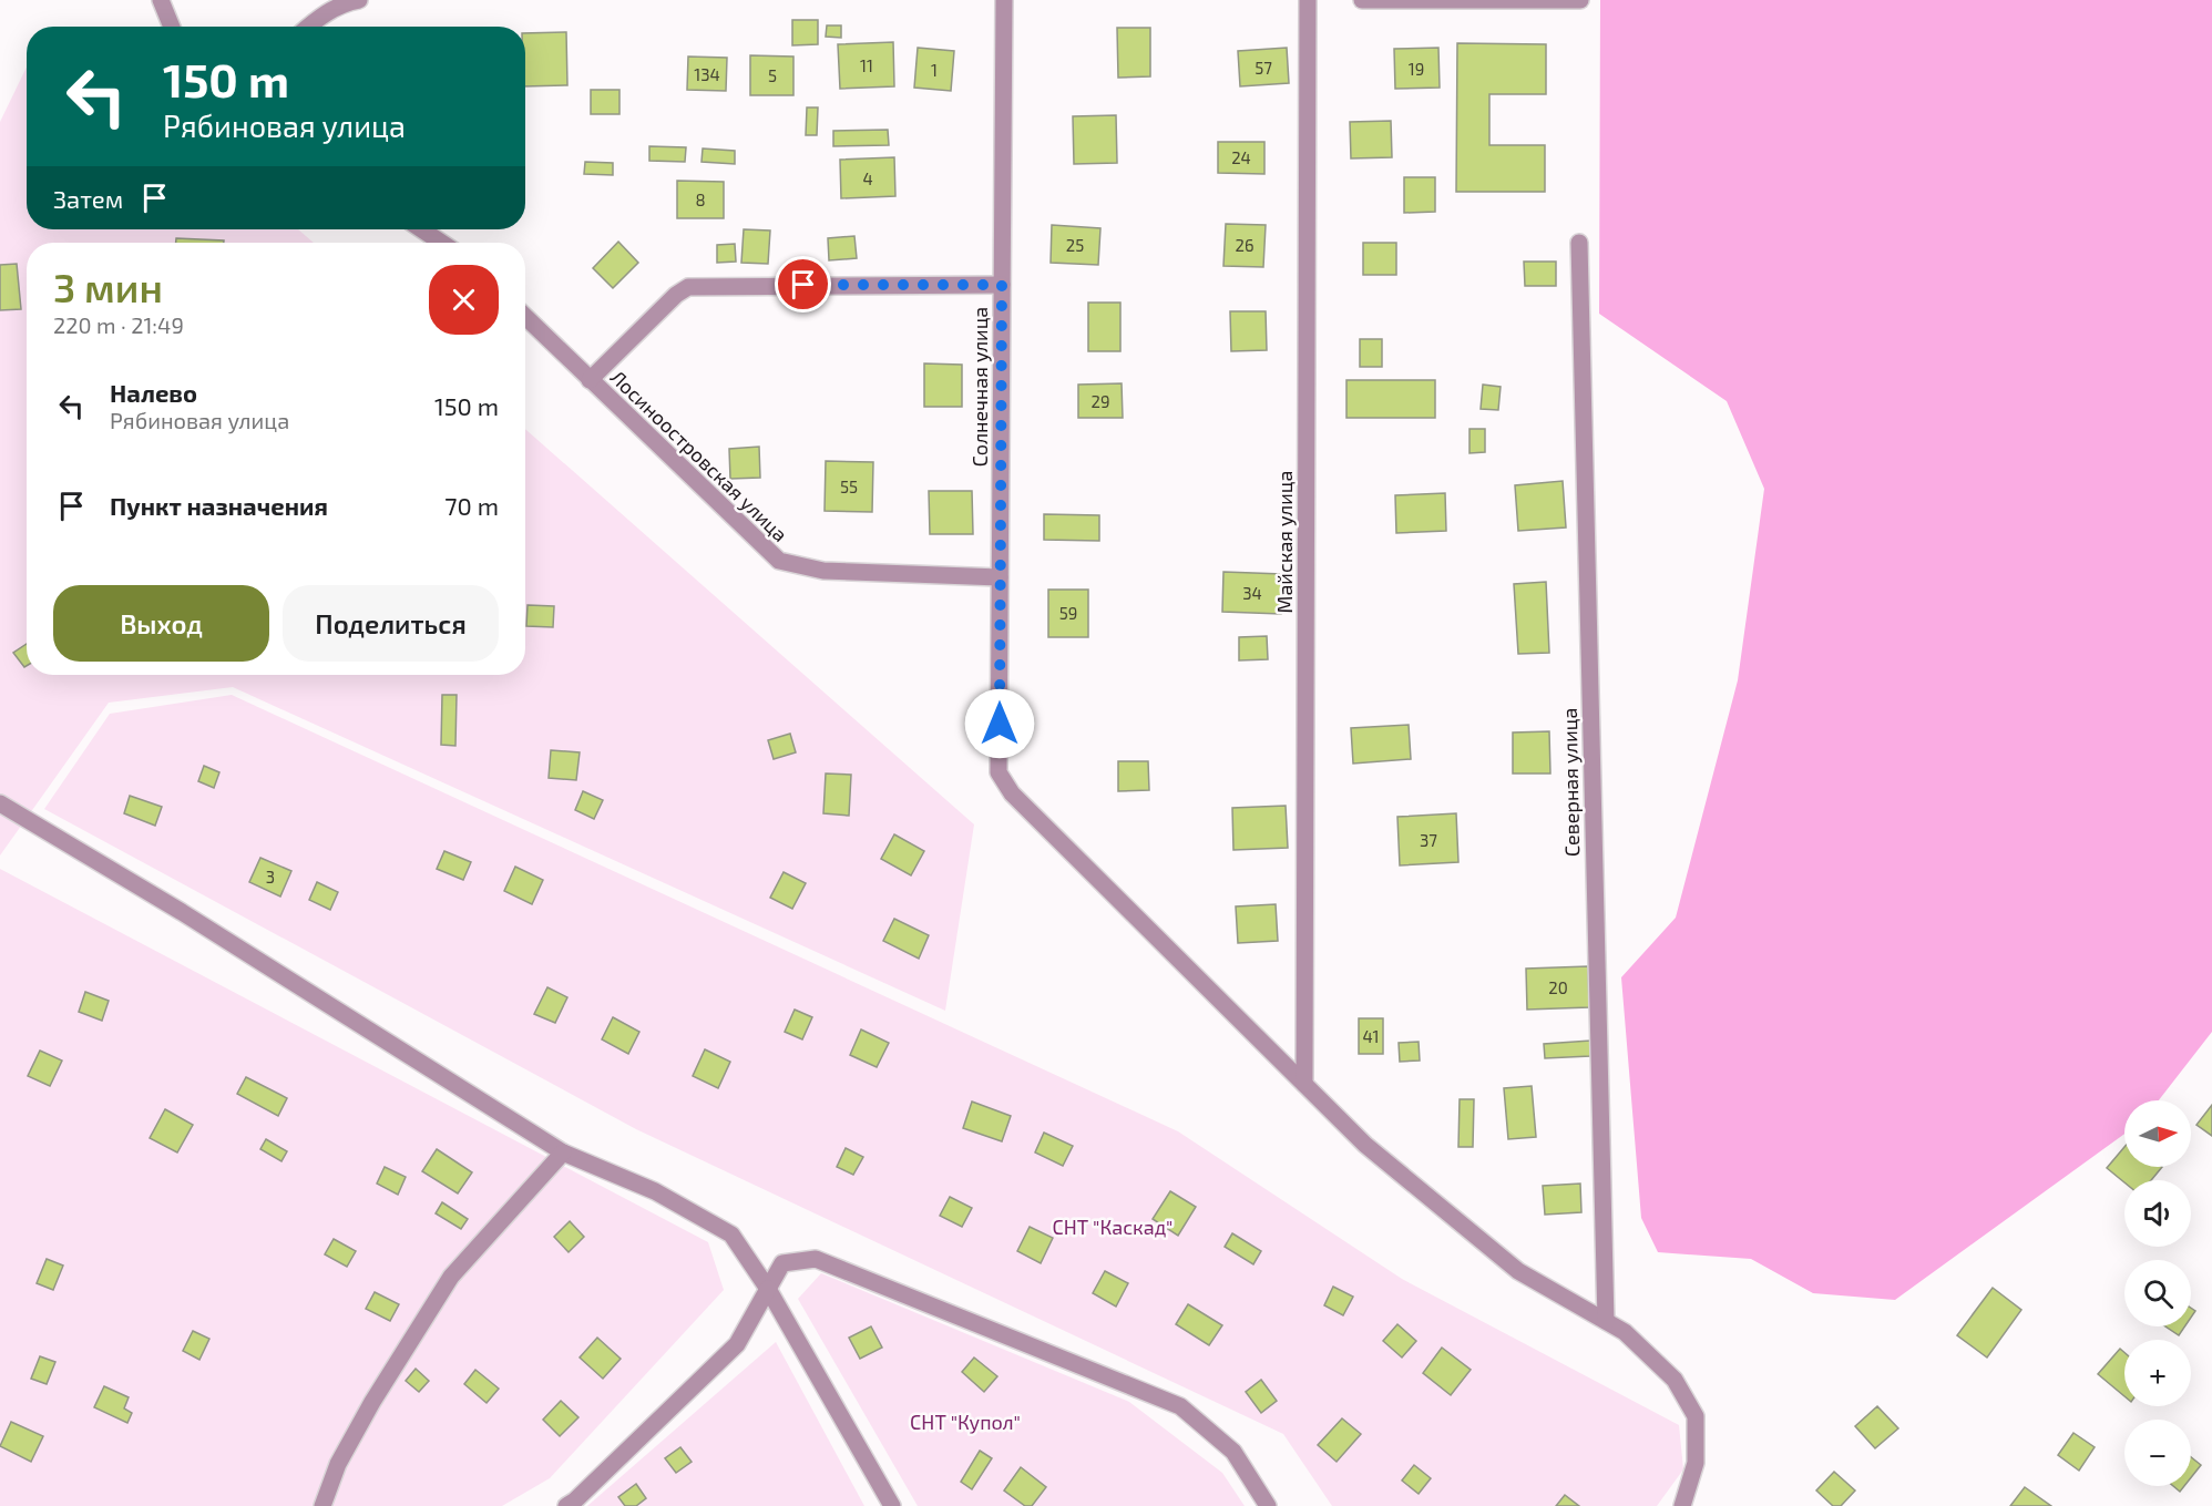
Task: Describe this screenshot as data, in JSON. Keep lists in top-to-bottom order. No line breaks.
{"streets":{"street":["Солнечная улица","Лосиноостровская улица","Майская улица","Северная улица"]},"crossings":[["Солнечная улица","Лосиноостровская улица"],["Солнечная улица","Майская улица"]],"parks":["СНТ \"Каскад\"","СНТ \"Купол\""],"house_numbers":["11","57","19","1","134","5","24","4","8","25","26","29","55","34","59","37","3","20","41"],"north":"right","page":{"turn":["150 m","Рябиновая улица"],"then":"Затем","heading":["3 мин","220 m · 21:49"],"list":[{"name":"Налево","note":"Рябиновая улица","value":"150 m"},{"name":"Пункт назначения","value":"70 m"}],"buttons":["Выход","Поделиться"],"map_buttons":["+","−"]}}
